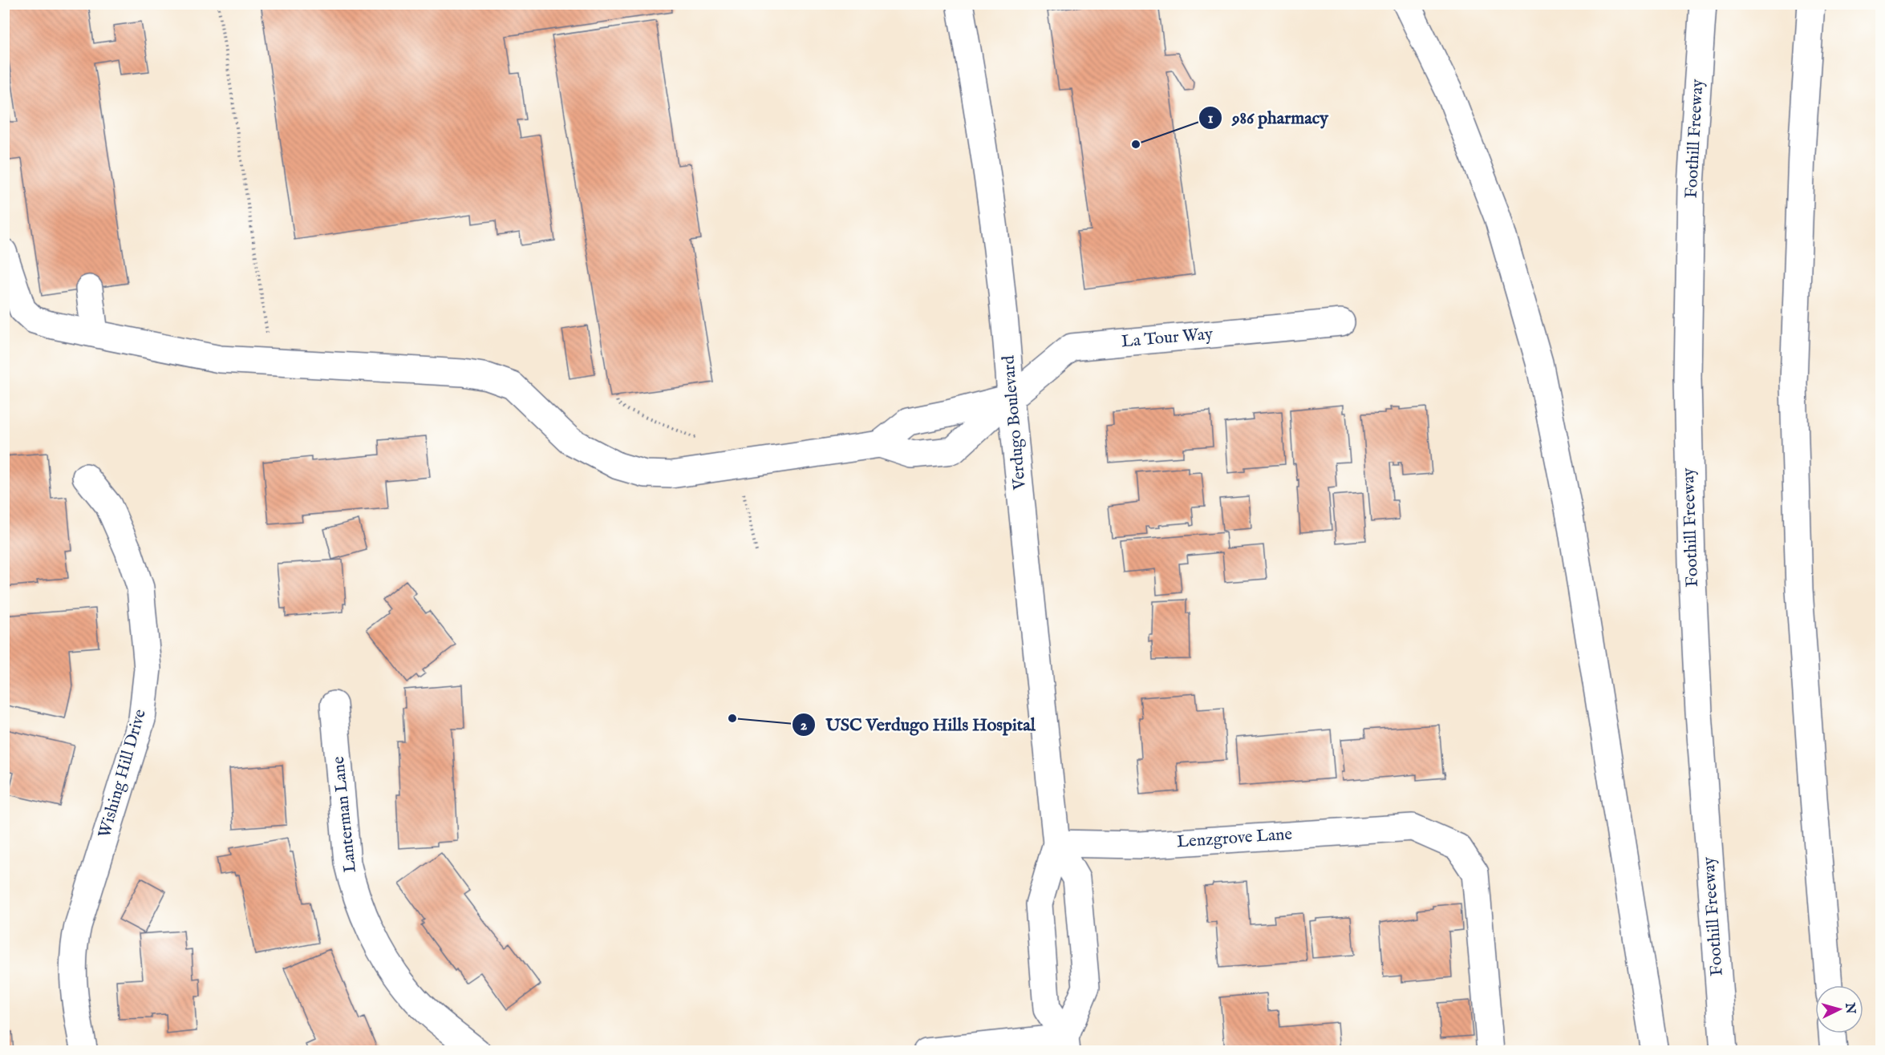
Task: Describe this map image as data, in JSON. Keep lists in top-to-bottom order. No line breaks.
{"streets":{"main road":["Foothill Freeway","La Tour Way","Verdugo Boulevard","Wishing Hill Drive","Lanterman Lane","Lenzgrove Lane"]},"crossings":[["La Tour Way","Verdugo Boulevard"],["Verdugo Boulevard","Lenzgrove Lane"]],"places":["986 pharmacy","USC Verdugo Hills Hospital"],"north":"right"}
